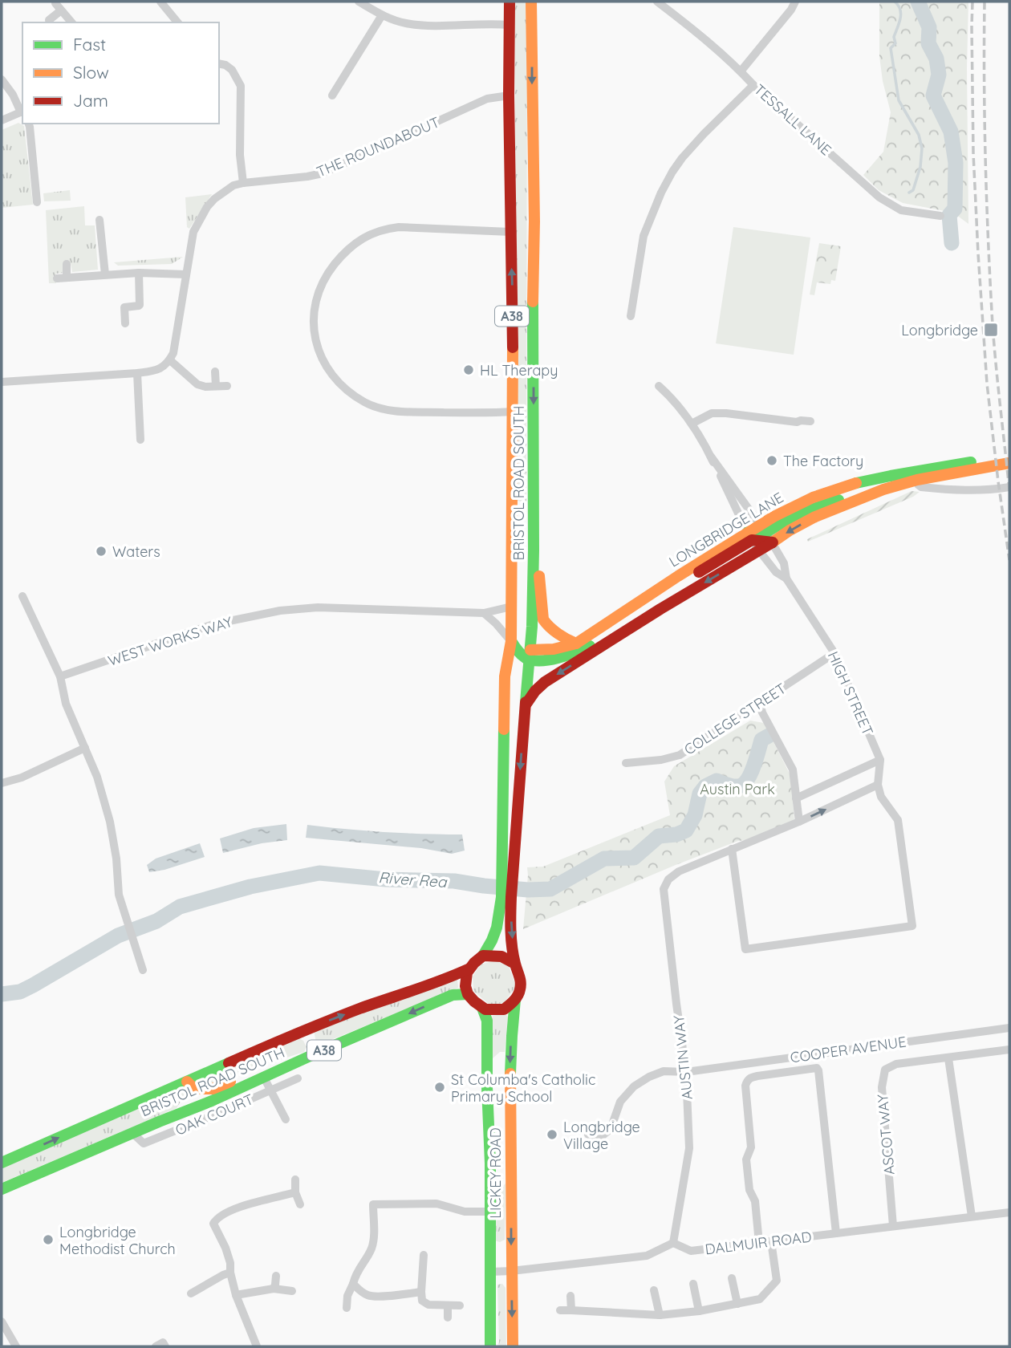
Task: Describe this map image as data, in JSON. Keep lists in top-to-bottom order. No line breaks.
{"streets":{"main road":["A38","BRISTOL ROAD SOUTH","LONGBRIDGE LANE","LICKEY ROAD"],"street":["TESSALL LANE","THE ROUNDABOUT","WEST WORKS WAY","HIGH STREET","COLLEGE STREET","COOPER AVENUE","AUSTIN WAY","OAK COURT","ASCOT WAY","DALMUIR ROAD"]},"crossings":[["THE ROUNDABOUT","BRISTOL ROAD SOUTH"],["BRISTOL ROAD SOUTH","LONGBRIDGE LANE"],["BRISTOL ROAD SOUTH","WEST WORKS WAY"],["BRISTOL ROAD SOUTH","OAK COURT"],["BRISTOL ROAD SOUTH","LICKEY ROAD"],["LONGBRIDGE LANE","HIGH STREET"],["HIGH STREET","COLLEGE STREET"],["COOPER AVENUE","AUSTIN WAY"],["AUSTIN WAY","DALMUIR ROAD"],["ASCOT WAY","DALMUIR ROAD"]],"water":["River Rea"],"parks":["Austin Park"],"places":{"transit":["Longbridge"],"other":["HL Therapy","The Factory","Waters","St Columba's Catholic Primary School","Longbridge Village","Longbridge Methodist Church"]},"legend":["Fast","Slow","Jam"]}
